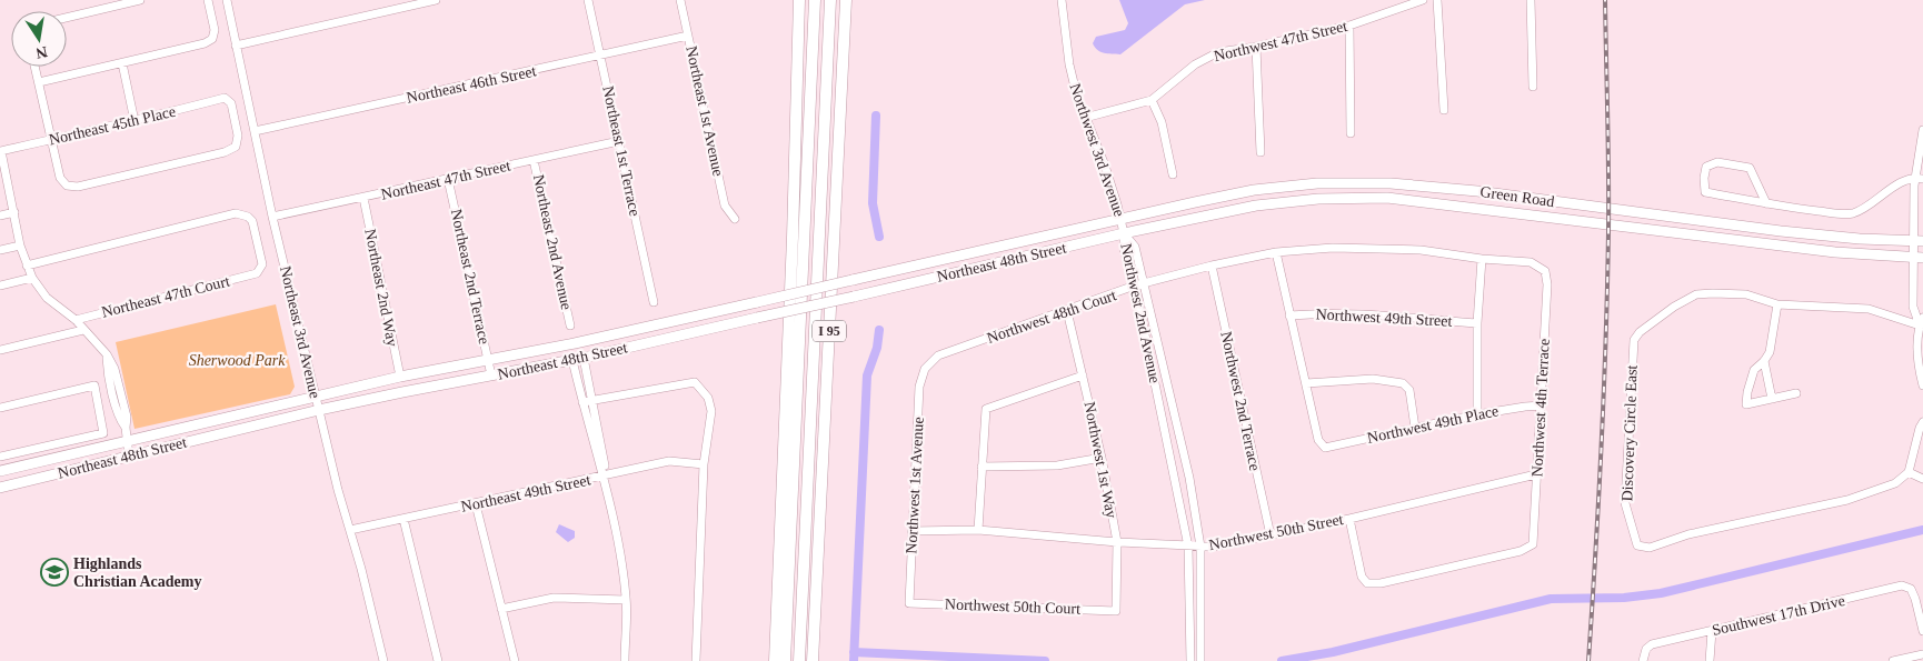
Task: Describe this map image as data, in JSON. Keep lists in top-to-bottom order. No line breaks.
{"streets":{"highway":["I 95"],"main road":["Green Road","Northeast 48th Street"],"street":["Northwest 47th Street","Northeast 46th Street","Northeast 1st Avenue","Northeast 45th Place","Northwest 3rd Avenue","Northeast 1st Terrace","Northeast 47th Street","Northeast 2nd Avenue","Northeast 2nd Terrace","Northeast 2nd Way","Northeast 47th Court","Northwest 2nd Avenue","Northwest 48th Court","Northwest 49th Street","Northeast 3rd Avenue","Northwest 2nd Terrace","Northwest 4th Terrace","Northwest 49th Place","Discovery Circle East","Northwest 1st Way","Northwest 1st Avenue","Northeast 49th Street","Northwest 50th Street","Northwest 50th Court","Southwest 17th Drive"]},"crossings":[["Northwest 47th Street","Northwest 3rd Avenue"],["Northeast 46th Street","Northeast 1st Avenue"],["Northeast 46th Street","Northeast 1st Terrace"],["Northeast 46th Street","Northeast 3rd Avenue"],["Northwest 3rd Avenue","Green Road"],["Northwest 3rd Avenue","Northeast 48th Street"],["Northwest 3rd Avenue","Northwest 2nd Avenue"],["Northeast 1st Terrace","Northeast 47th Street"],["Northeast 47th Street","Northeast 2nd Avenue"],["Northeast 47th Street","Northeast 2nd Terrace"],["Northeast 47th Street","Northeast 2nd Way"],["Northeast 47th Street","Northeast 3rd Avenue"],["Green Road","Northeast 48th Street"],["Green Road","Northwest 2nd Avenue"],["Northeast 48th Street","Northeast 2nd Terrace"],["Northeast 48th Street","Northeast 2nd Way"],["Northeast 48th Street","Northwest 2nd Avenue"],["Northeast 48th Street","Northeast 3rd Avenue"],["Northwest 2nd Avenue","Northwest 48th Court"],["Northwest 2nd Avenue","Northwest 50th Street"],["Northwest 48th Court","Northwest 2nd Terrace"],["Northwest 48th Court","Northwest 4th Terrace"],["Northwest 48th Court","Northwest 1st Way"],["Northwest 48th Court","Northwest 1st Avenue"],["Northeast 3rd Avenue","Northeast 49th Street"],["Northwest 2nd Terrace","Northwest 50th Street"],["Northwest 4th Terrace","Northwest 49th Place"],["Northwest 4th Terrace","Northwest 50th Street"],["Northwest 1st Way","Northwest 50th Street"],["Northwest 1st Way","Northwest 50th Court"],["Northwest 1st Avenue","Northwest 50th Street"],["Northwest 1st Avenue","Northwest 50th Court"]],"parks":["Sherwood Park"],"places":{"school or university":["Highlands Christian Academy"]},"north":"bottom"}
